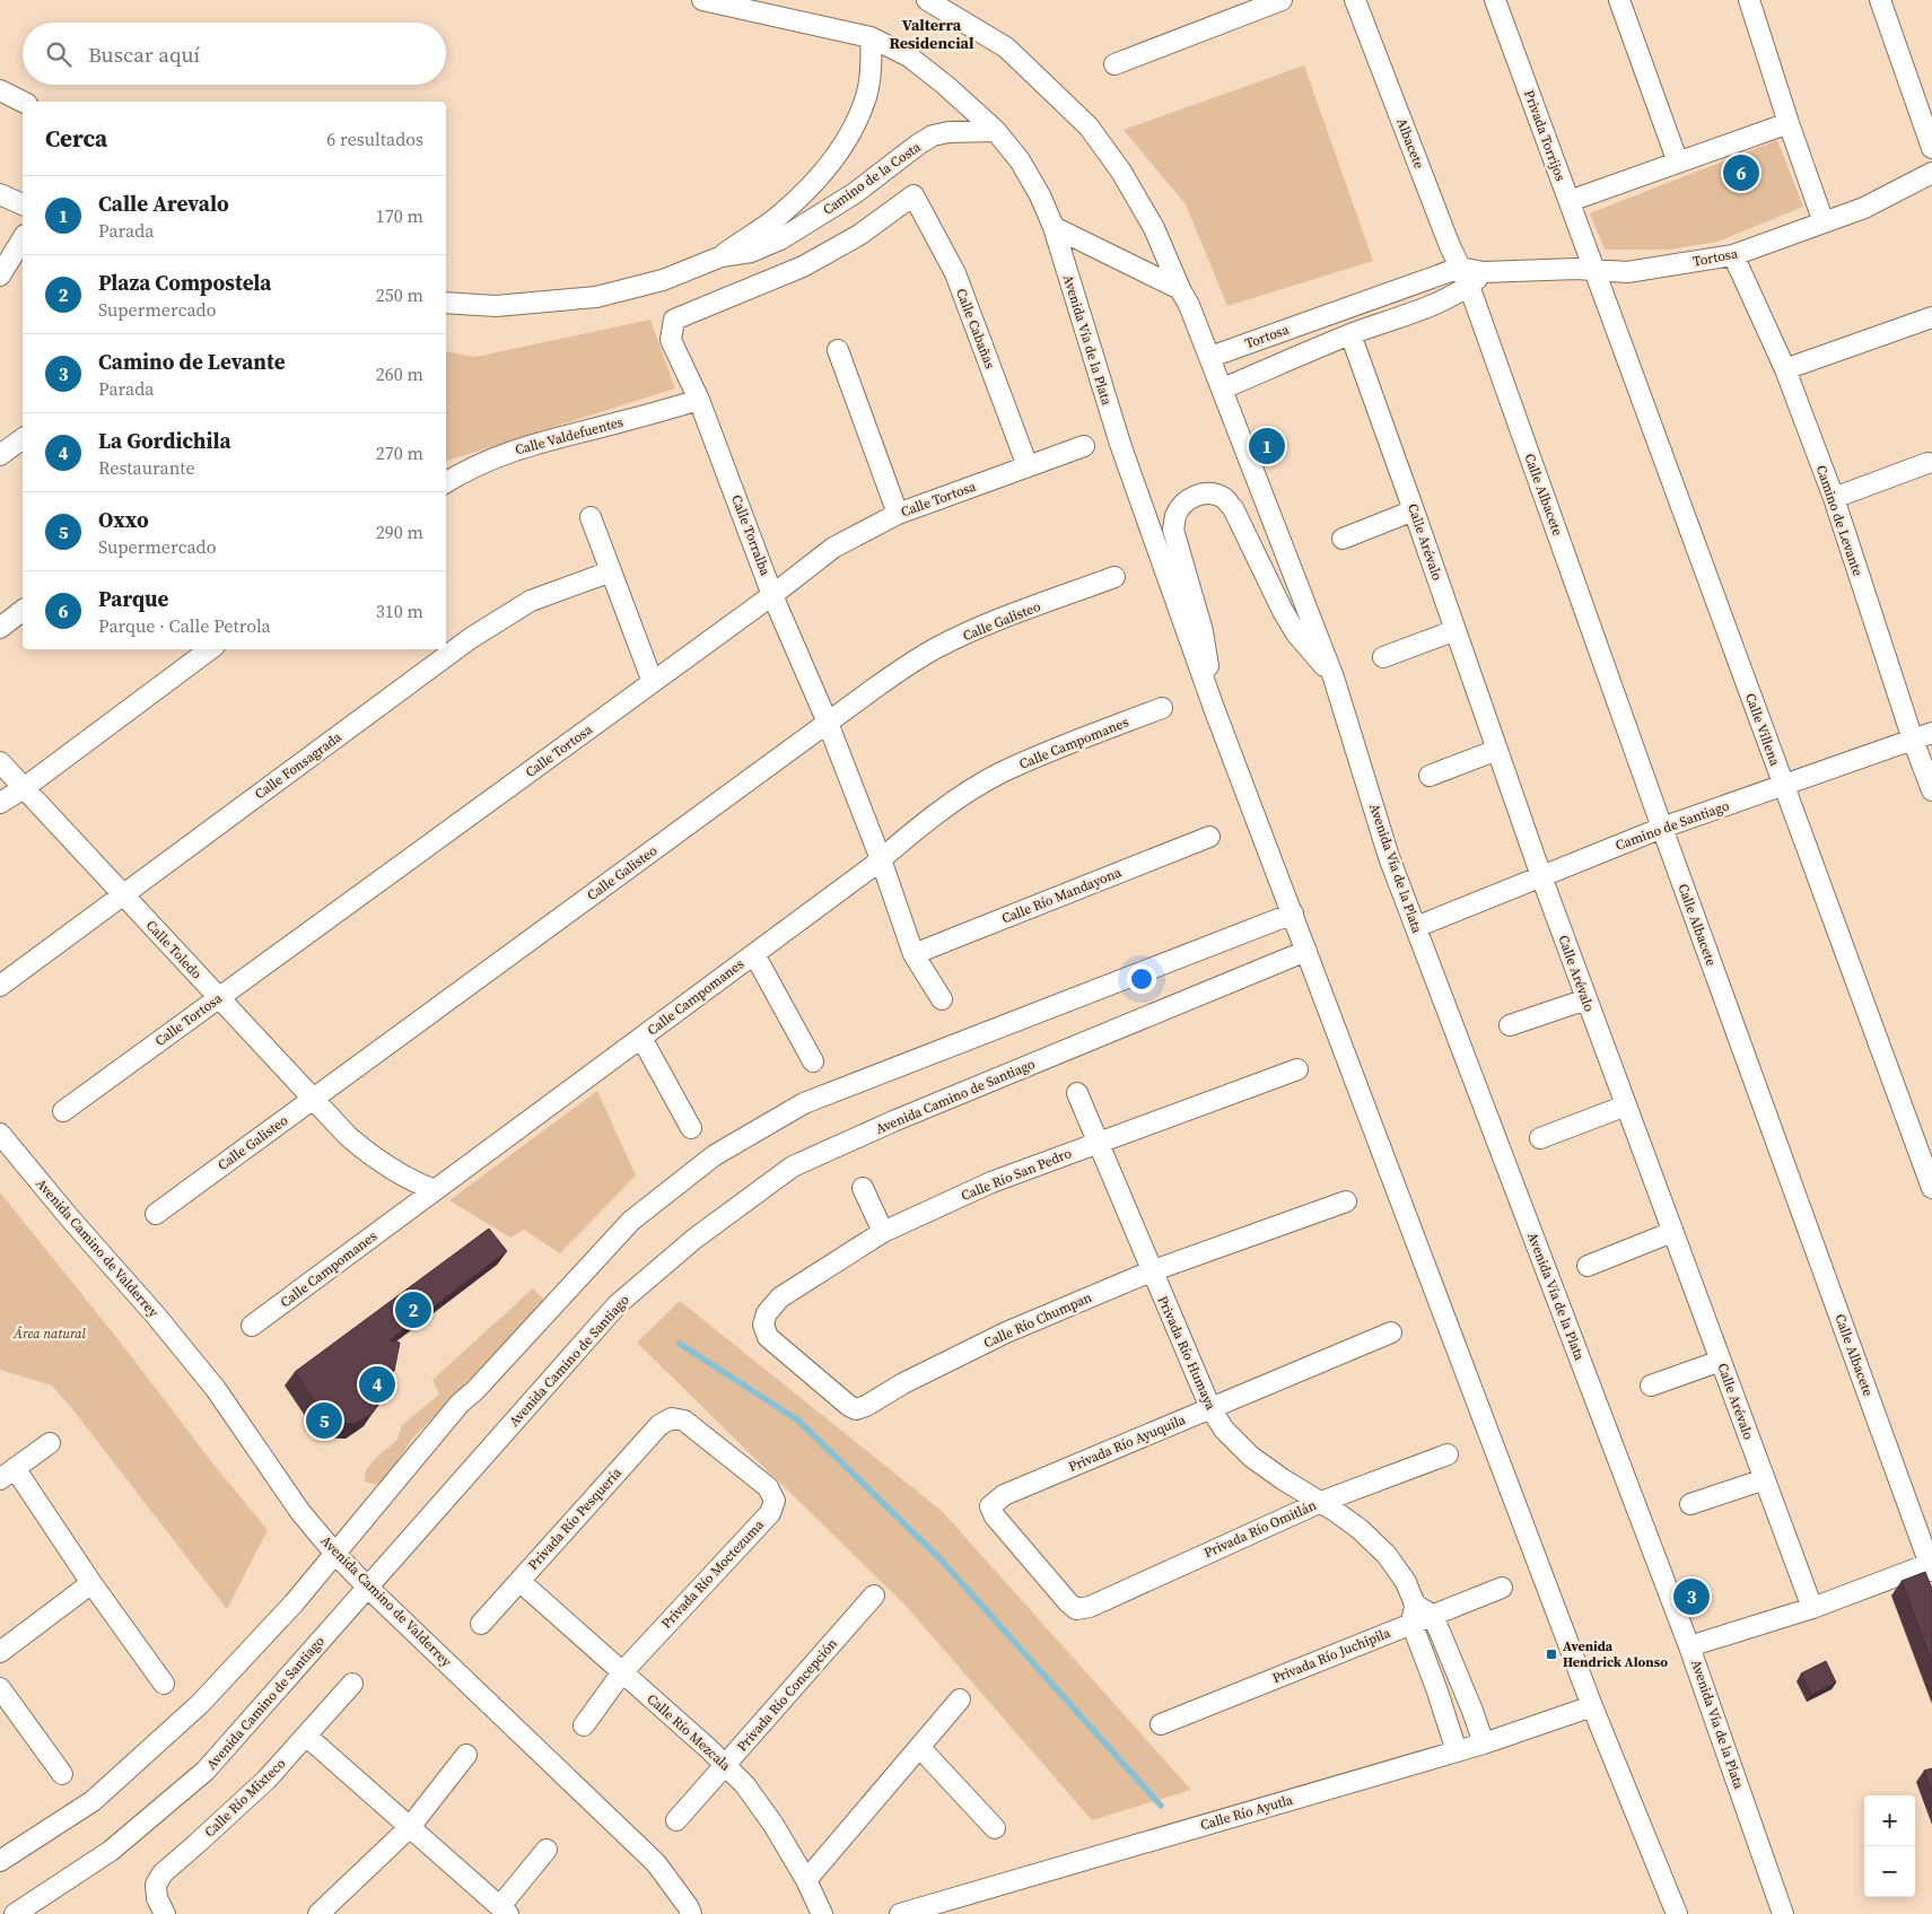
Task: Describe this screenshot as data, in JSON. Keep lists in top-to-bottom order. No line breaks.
{"streets":{"street":["Privada Torrijos","Albacete","Camino de la Costa","Tortosa","Calle Cabañas","Avenida Vía de la Plata","Calle Valdefuentes","Calle Albacete","Calle Tortosa","Camino de Levante","Calle Torralba","Calle Arévalo","Calle Galisteo","Calle Villena","Calle Campomanes","Calle Fonsagrada","Camino de Santiago","Calle Río Mandayona","Calle Toledo","Avenida Camino de Santiago","Calle Río San Pedro","Avenida Camino de Valderrey","Calle Río Chumpan","Privada Río Humaya","Privada Río Ayuquila","Privada Río Pesquería","Privada Río Omitlán","Privada Río Moctezuma","Privada Río Juchipila","Privada Río Concepción","Calle Río Mezcala","Calle Río Mixteco","Calle Río Ayutla"]},"crossings":[["Privada Torrijos","Tortosa"],["Privada Torrijos","Calle Villena"],["Albacete","Tortosa"],["Albacete","Calle Albacete"],["Camino de la Costa","Avenida Vía de la Plata"],["Tortosa","Avenida Vía de la Plata"],["Tortosa","Camino de Levante"],["Tortosa","Calle Villena"],["Calle Cabañas","Calle Tortosa"],["Calle Cabañas","Calle Torralba"],["Avenida Vía de la Plata","Camino de Santiago"],["Avenida Vía de la Plata","Avenida Camino de Santiago"],["Avenida Vía de la Plata","Calle Río Ayutla"],["Calle Valdefuentes","Calle Torralba"],["Calle Albacete","Camino de Santiago"],["Calle Tortosa","Calle Torralba"],["Calle Tortosa","Calle Toledo"],["Camino de Levante","Camino de Santiago"],["Calle Torralba","Calle Galisteo"],["Calle Torralba","Calle Campomanes"],["Calle Torralba","Calle Río Mandayona"],["Calle Arévalo","Camino de Santiago"],["Calle Galisteo","Calle Toledo"],["Calle Villena","Camino de Santiago"],["Calle Campomanes","Calle Toledo"],["Calle Fonsagrada","Calle Toledo"],["Avenida Camino de Santiago","Avenida Camino de Valderrey"],["Calle Río San Pedro","Calle Río Chumpan"],["Calle Río San Pedro","Privada Río Humaya"],["Calle Río Chumpan","Privada Río Humaya"],["Privada Río Humaya","Privada Río Ayuquila"],["Privada Río Humaya","Privada Río Omitlán"],["Privada Río Humaya","Privada Río Juchipila"],["Privada Río Humaya","Calle Río Ayutla"],["Privada Río Ayuquila","Privada Río Omitlán"],["Privada Río Pesquería","Privada Río Moctezuma"],["Privada Río Pesquería","Calle Río Mezcala"],["Privada Río Moctezuma","Calle Río Mezcala"],["Privada Río Concepción","Calle Río Mezcala"]],"districts":["Valterra Residencial"],"parks":["Área natural"],"places":{"transit":["Avenida Hendrick Alonso"]},"page":{"search":"Buscar aquí","heading":["Cerca","6 resultados"],"pins":["6","1","2","4","5","3"],"list":[{"mark":"1","name":"Calle Arevalo","note":"Parada","value":"170 m"},{"mark":"2","name":"Plaza Compostela","note":"Supermercado","value":"250 m"},{"mark":"3","name":"Camino de Levante","note":"Parada","value":"260 m"},{"mark":"4","name":"La Gordichila","note":"Restaurante","value":"270 m"},{"mark":"5","name":"Oxxo","note":"Supermercado","value":"290 m"},{"mark":"6","name":"Parque","note":"Parque · Calle Petrola","value":"310 m"}],"map_buttons":["+","−"]}}
